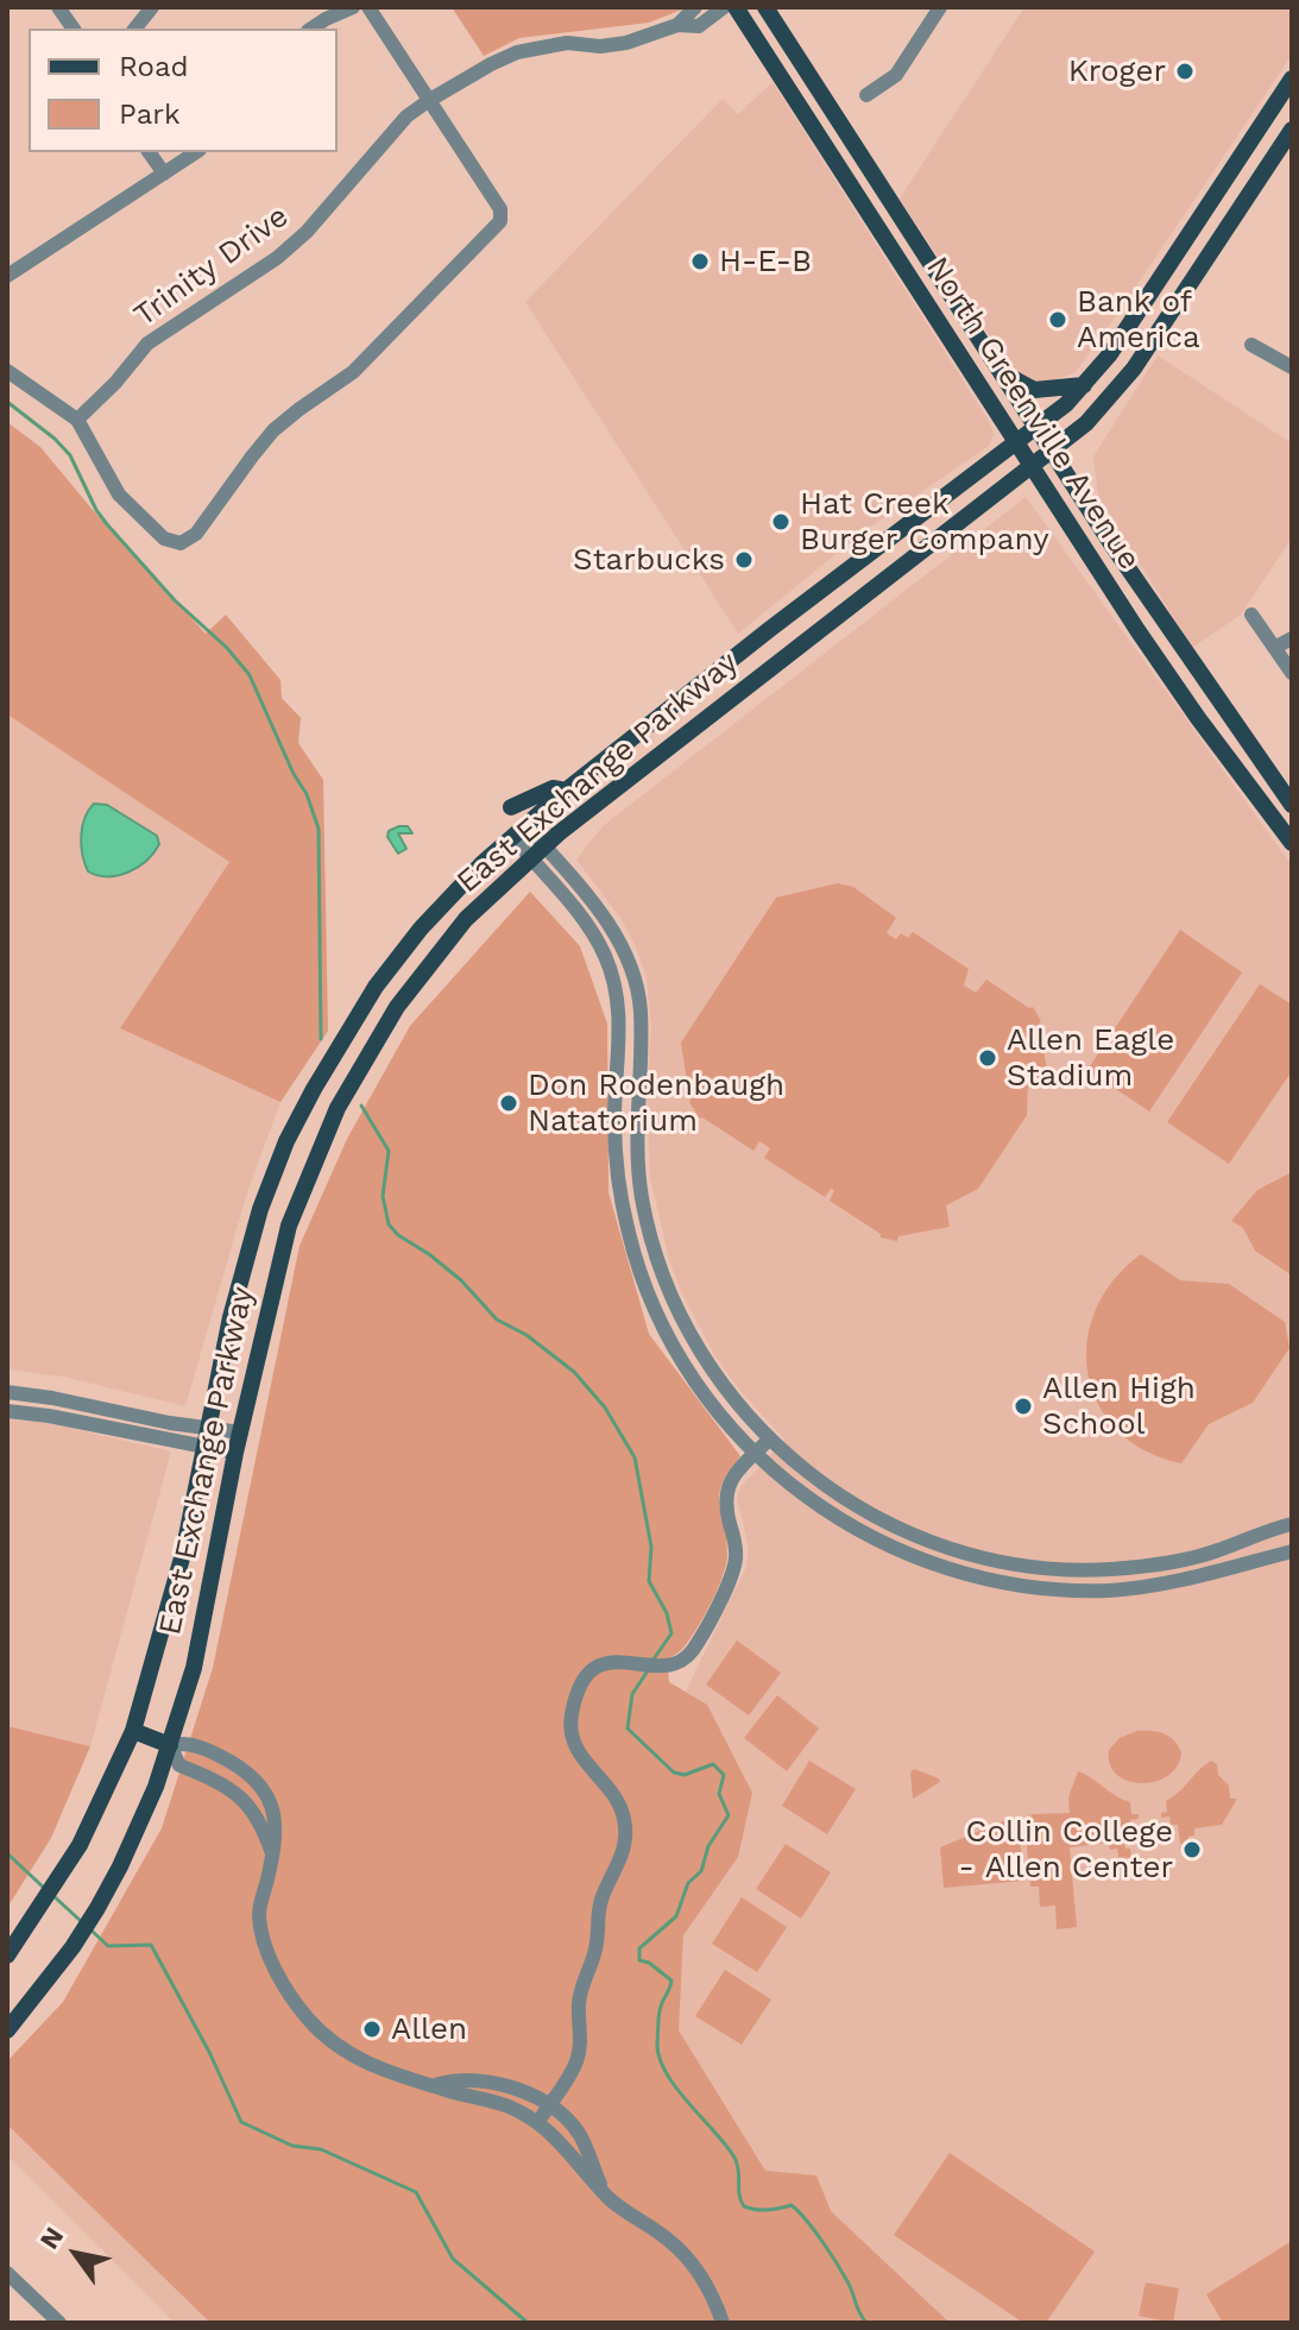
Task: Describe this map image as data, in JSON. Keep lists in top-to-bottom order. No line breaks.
{"streets":{"main road":["North Greenville Avenue","East Exchange Parkway"],"street":["Trinity Drive"]},"crossings":[["North Greenville Avenue","East Exchange Parkway"]],"places":["Kroger","H-E-B","Bank of America","Hat Creek Burger Company","Starbucks","Allen Eagle Stadium","Don Rodenbaugh Natatorium","Allen High School","Collin College - Allen Center","Allen"],"legend":["Road","Park"],"north":"top left"}
